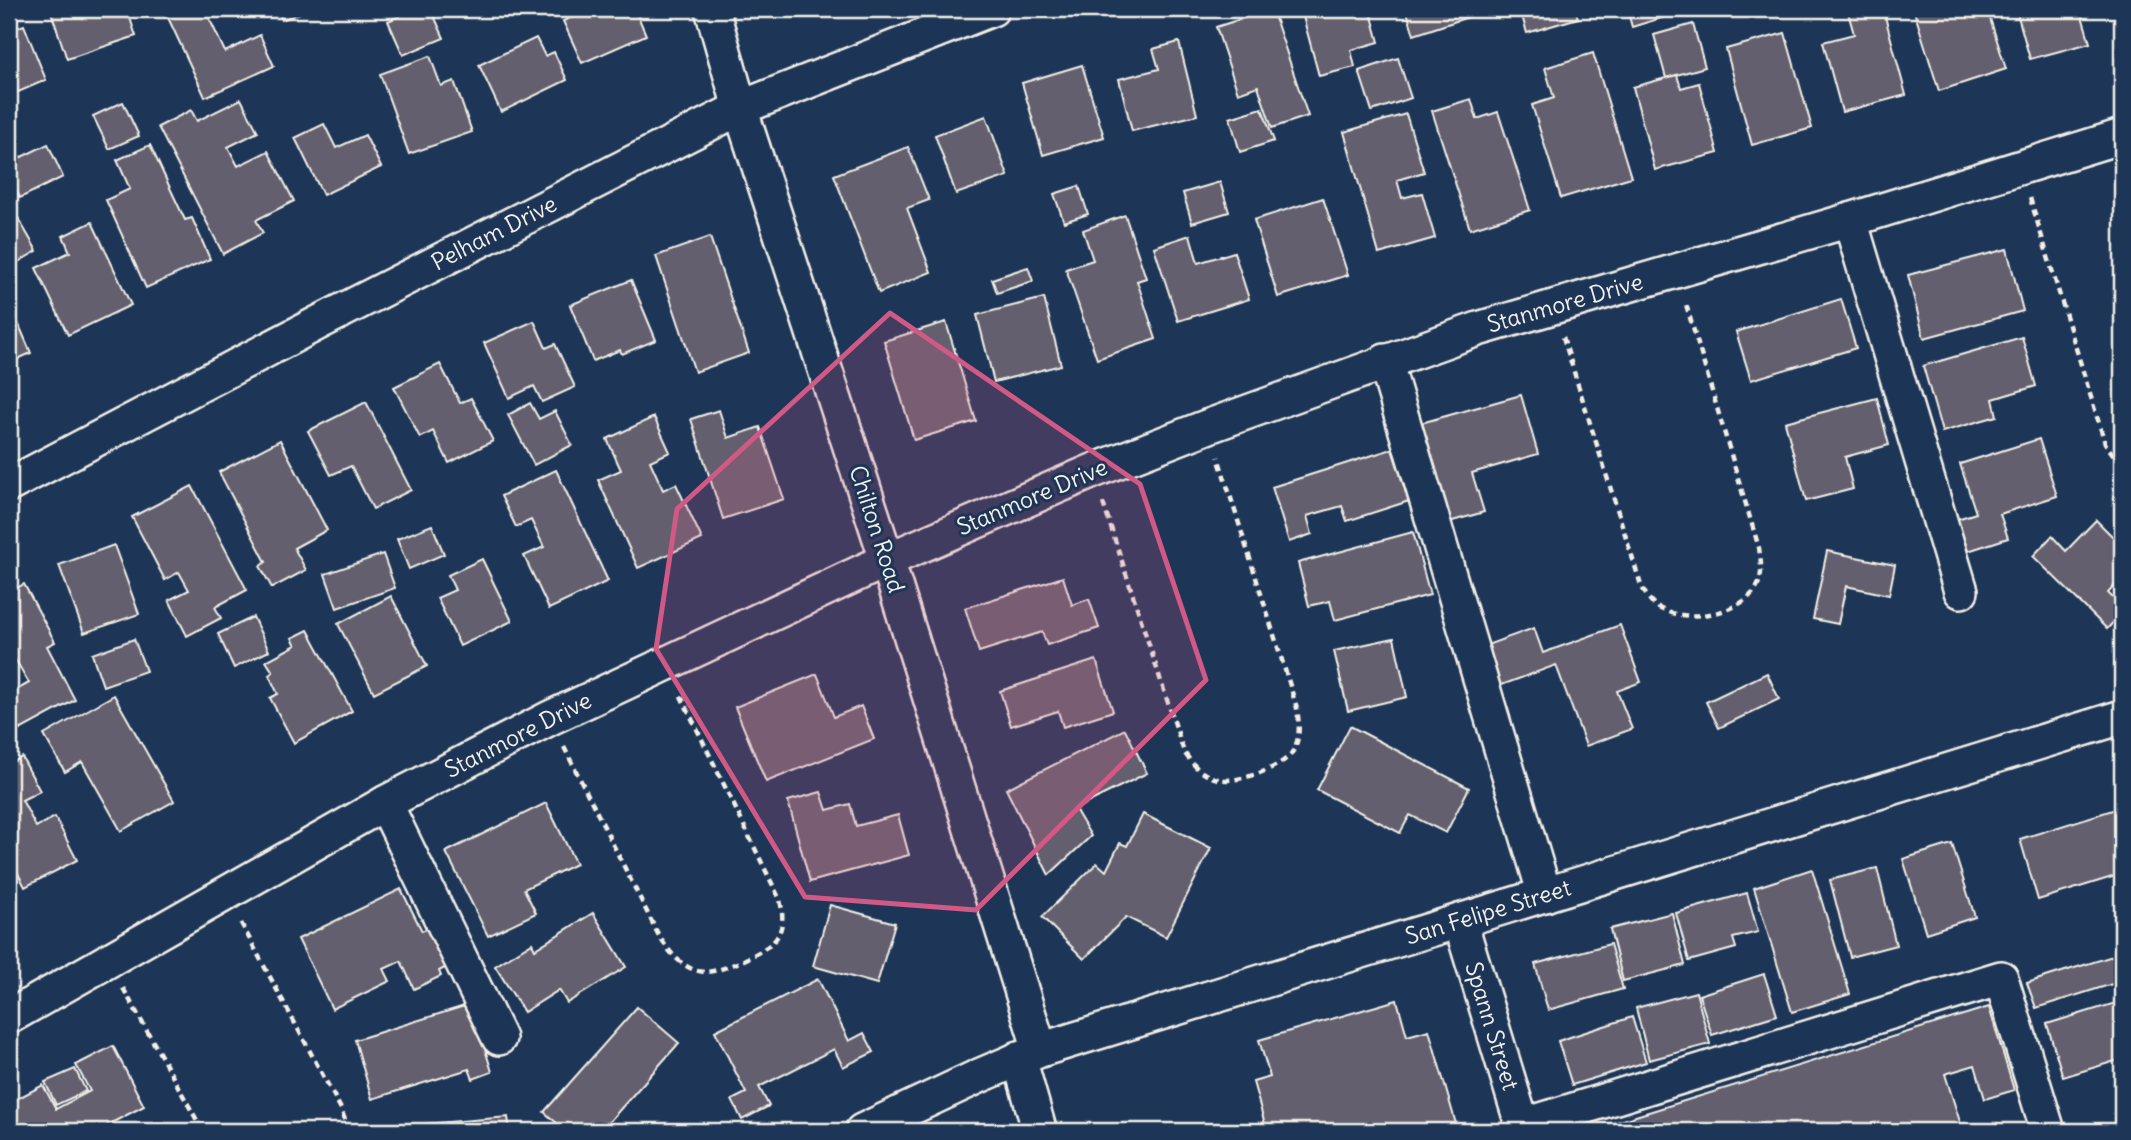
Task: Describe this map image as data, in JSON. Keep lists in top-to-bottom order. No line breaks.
{"streets":{"street":["Pelham Drive","Stanmore Drive","Chilton Road","San Felipe Street","Spann Street"]},"crossings":[["Pelham Drive","Chilton Road"],["Stanmore Drive","Chilton Road"],["Chilton Road","San Felipe Street"],["San Felipe Street","Spann Street"]]}
